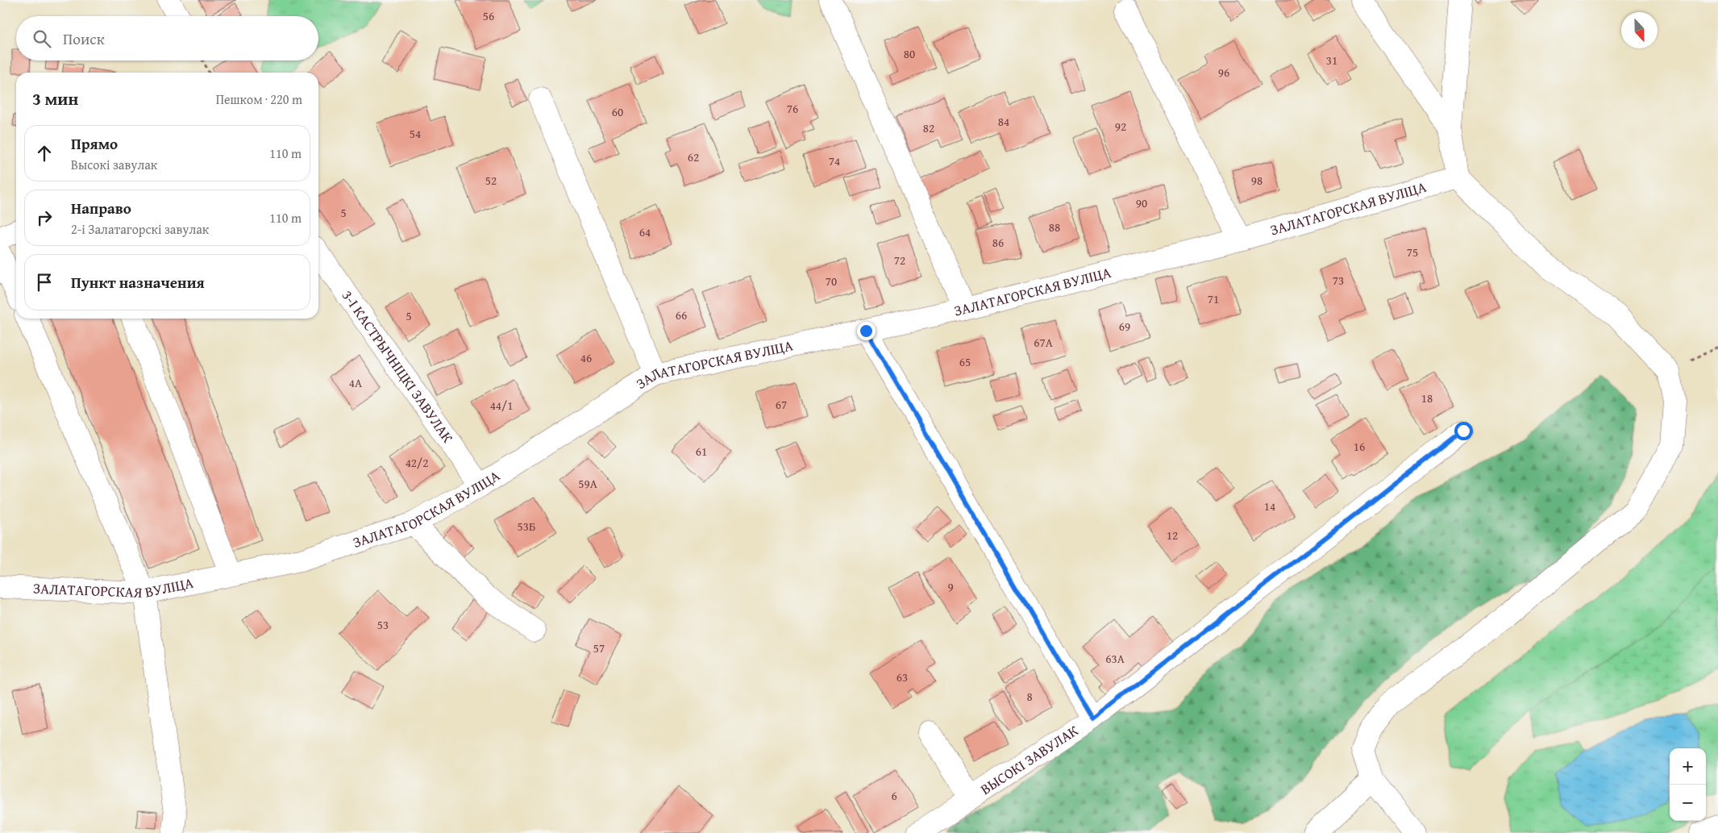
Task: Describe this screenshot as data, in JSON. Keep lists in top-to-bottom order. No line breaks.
{"streets":{"street":["ЗАЛАТАГОРСКАЯ ВУЛІЦА","3-І КАСТРЫЧНІЦКІ ЗАВУЛАК","ВЫСОКІ ЗАВУЛАК"]},"crossings":[["ЗАЛАТАГОРСКАЯ ВУЛІЦА","3-І КАСТРЫЧНІЦКІ ЗАВУЛАК"]],"house_numbers":["56","80","31","96","76","60","84","92","82","54","62","74","52","98","90","5","88","64","86","75","72","73","70","71","66","5","69","67А","46","65","4А","18","67","44/1","16","61","42/2","59А","14","53Б","12","9","53","57","63А","63","8","6"],"north":"bottom","page":{"search":"Поиск","heading":["3 мин","Пешком · 220 m"],"list":[["Прямо","Высокі завулак","110 m"],["Направо","2-і Залатагорскі завулак","110 m"],"Пункт назначения"],"map_buttons":["+","−"]}}
